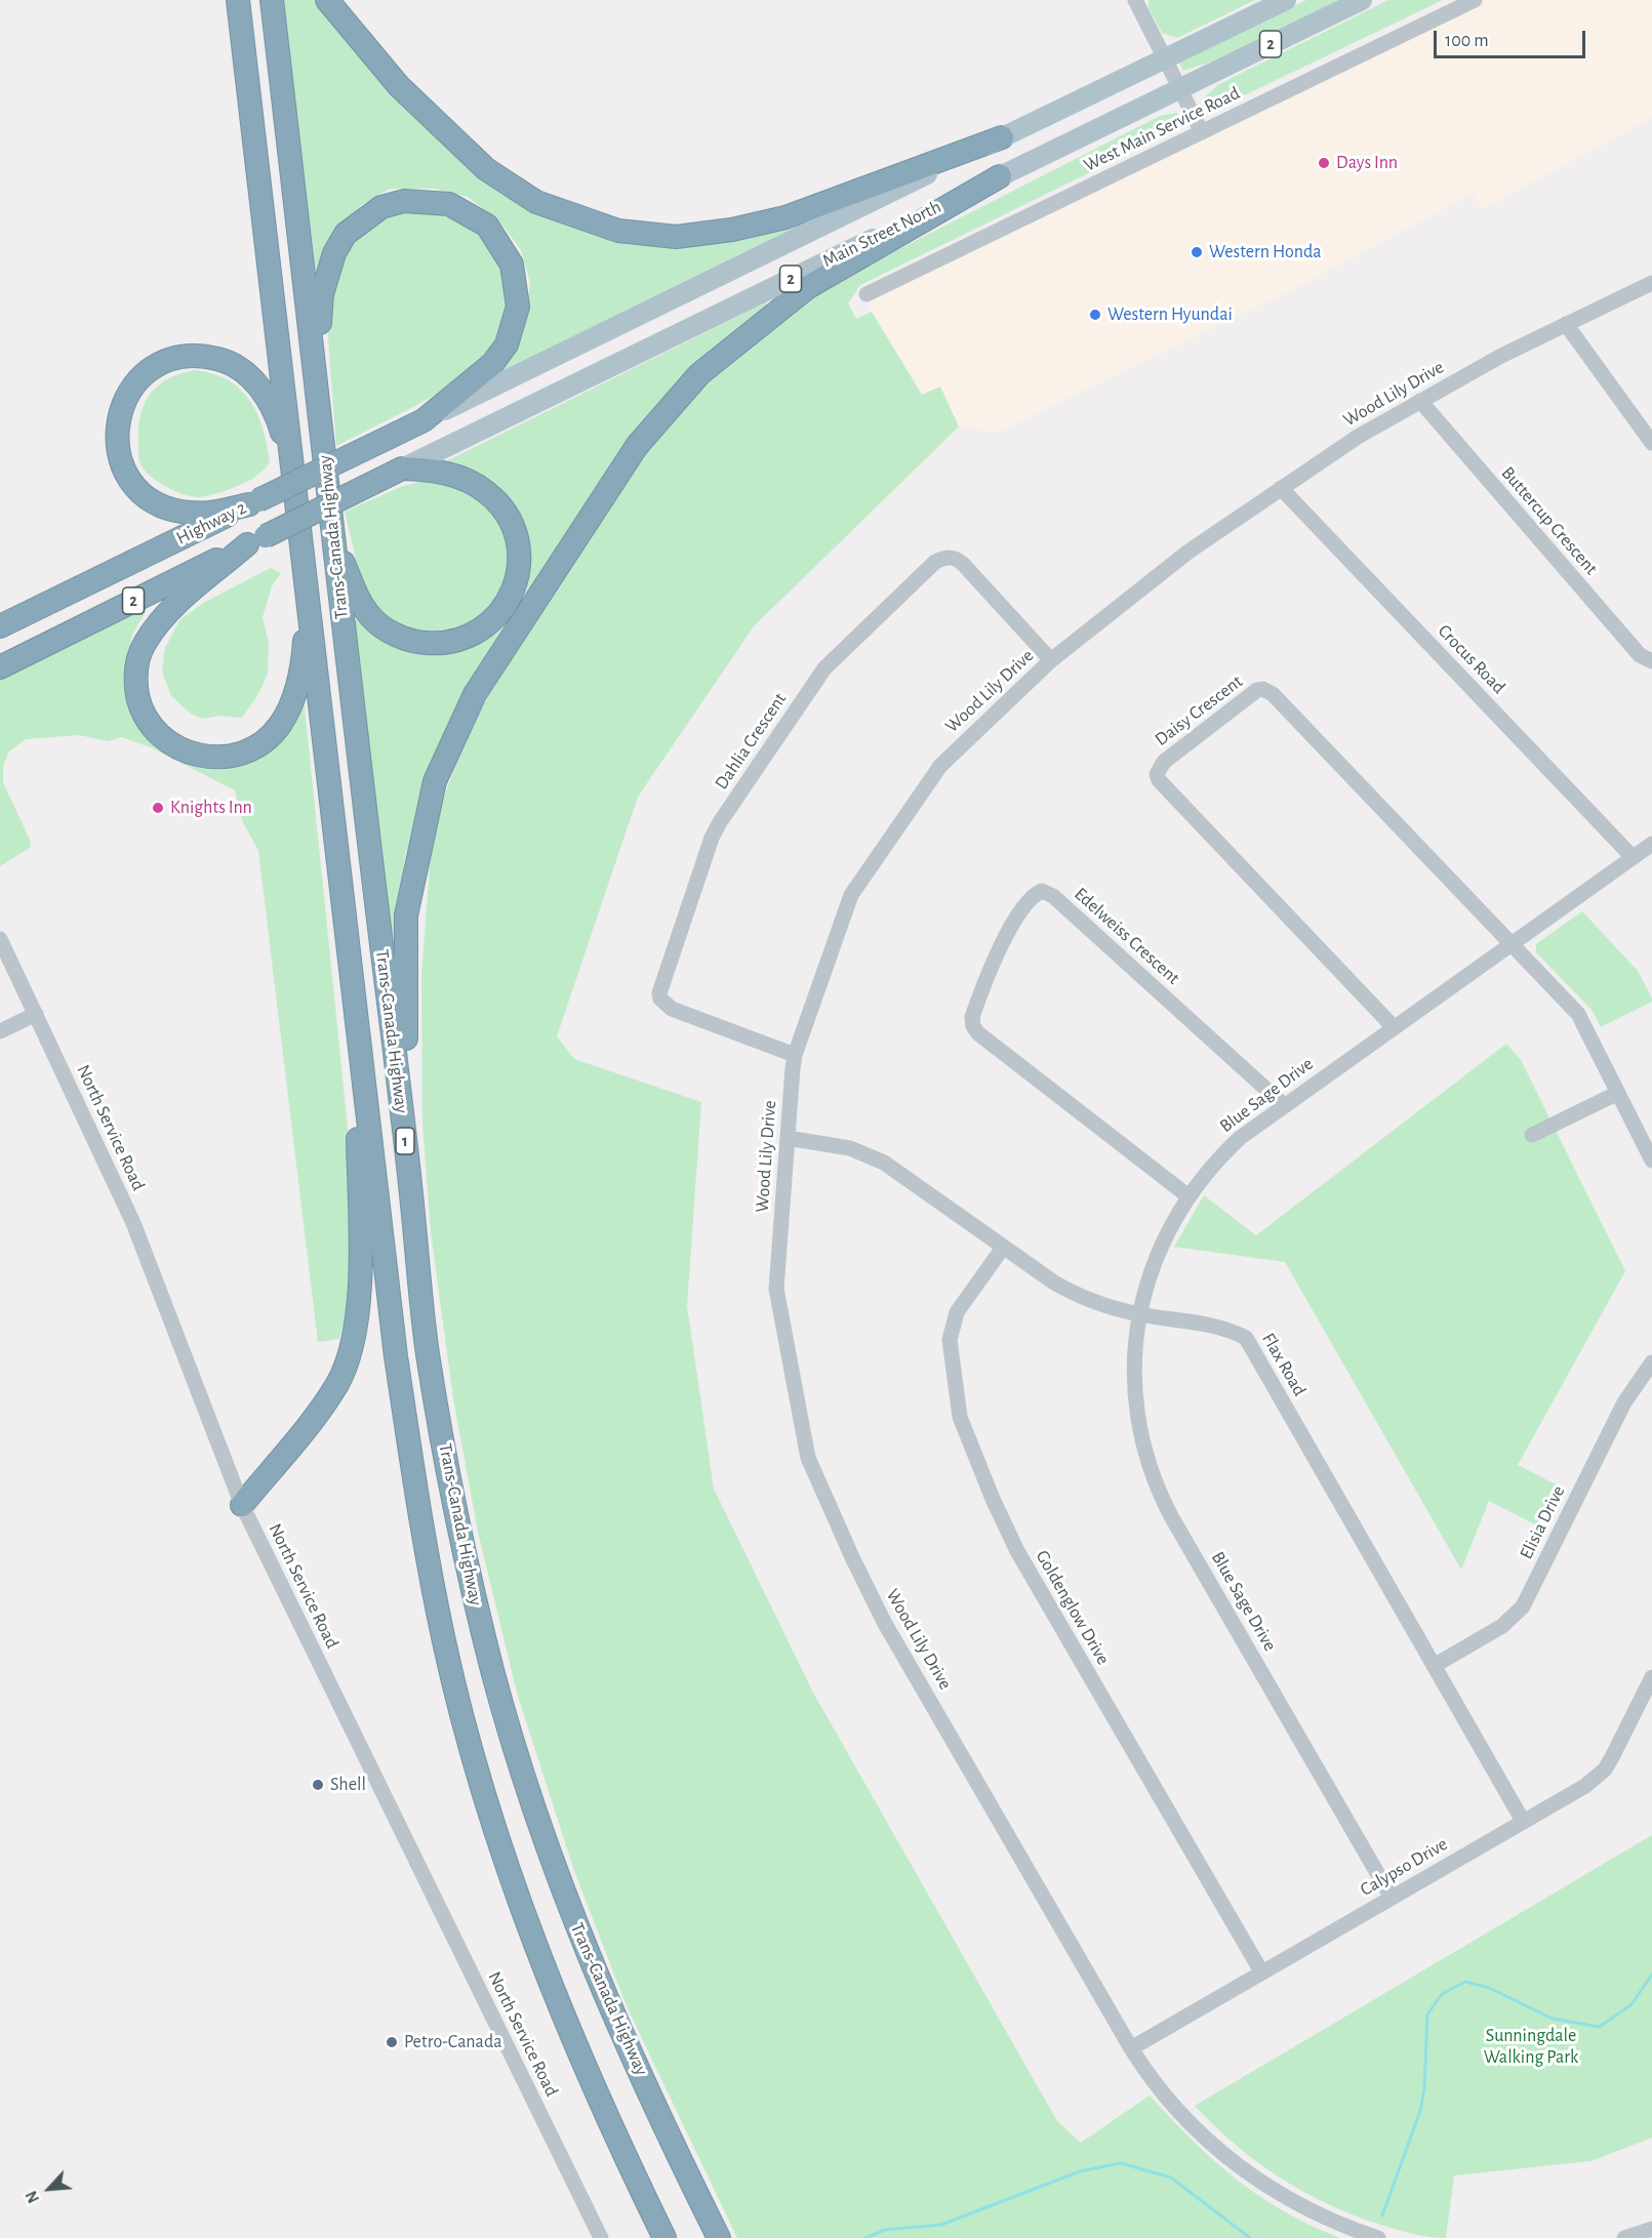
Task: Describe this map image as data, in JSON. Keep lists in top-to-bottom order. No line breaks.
{"streets":{"highway":["2","Highway 2","Trans-Canada Highway","1"],"main road":["Main Street North"],"street":["West Main Service Road","Wood Lily Drive","Buttercup Crescent","Crocus Road","Daisy Crescent","Dahlia Crescent","Edelweiss Crescent","Blue Sage Drive","North Service Road","Flax Road","Elisia Drive","Goldenglow Drive","Calypso Drive"]},"crossings":[["Main Street North","Highway 2"],["Wood Lily Drive","Buttercup Crescent"],["Wood Lily Drive","Crocus Road"],["Wood Lily Drive","Dahlia Crescent"],["Wood Lily Drive","Flax Road"],["Wood Lily Drive","Calypso Drive"],["Highway 2","Trans-Canada Highway"],["Crocus Road","Blue Sage Drive"],["Daisy Crescent","Blue Sage Drive"],["Edelweiss Crescent","Blue Sage Drive"],["Blue Sage Drive","Flax Road"],["Blue Sage Drive","Calypso Drive"],["Flax Road","Elisia Drive"],["Flax Road","Goldenglow Drive"],["Flax Road","Calypso Drive"],["Goldenglow Drive","Calypso Drive"]],"parks":["Sunningdale Walking Park"],"places":["Days Inn","Western Honda","Western Hyundai","Knights Inn","Shell","Petro-Canada"],"scale_bar":"100 m","north":"bottom left"}
